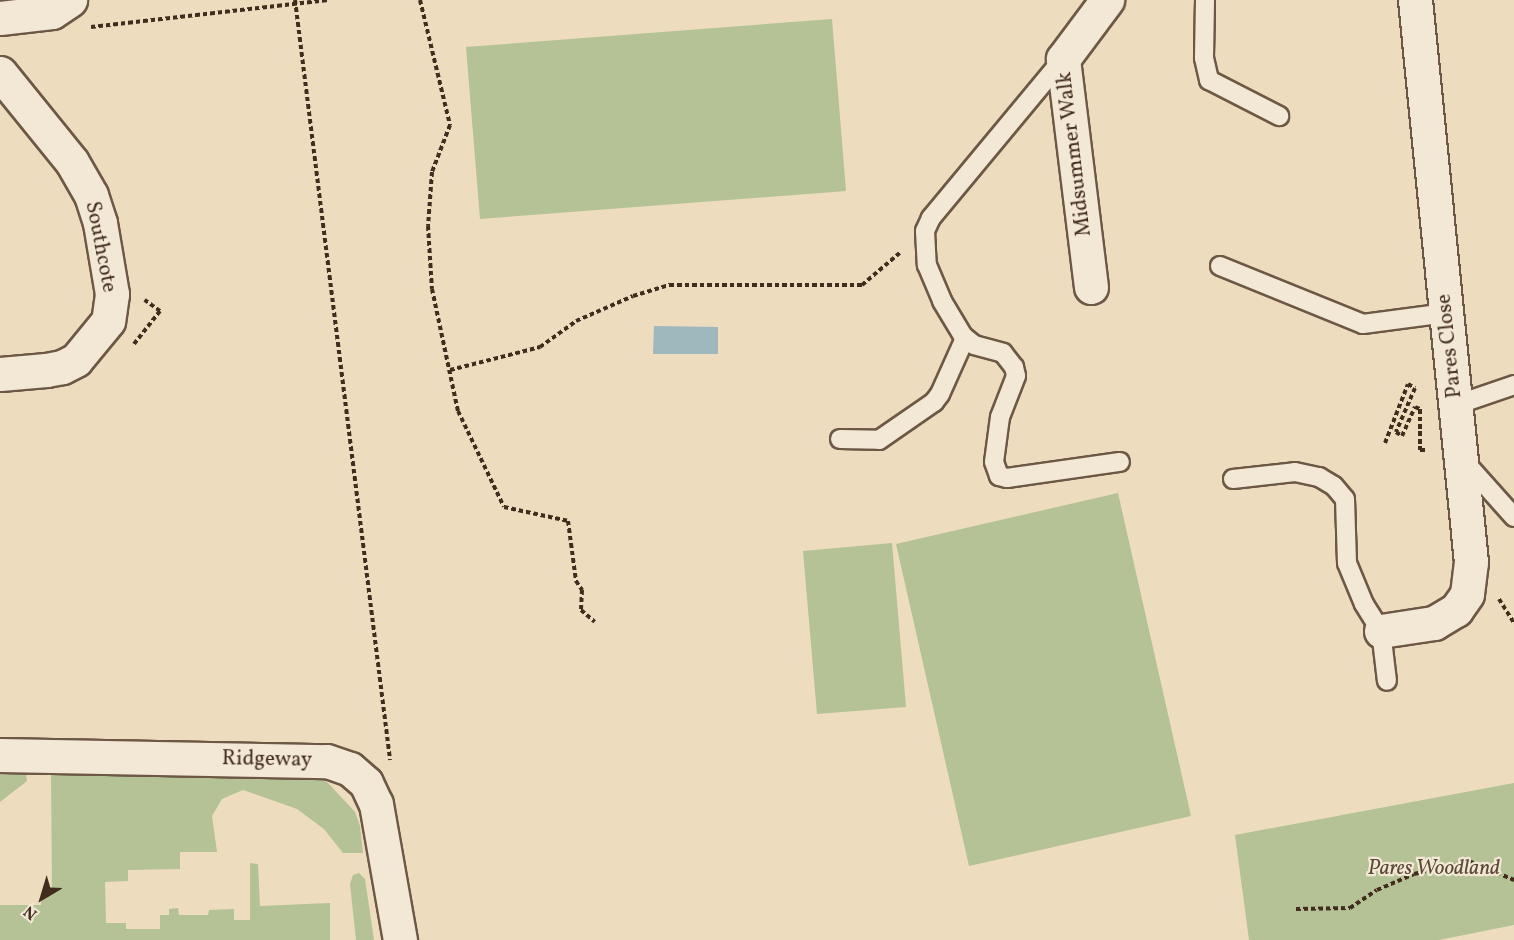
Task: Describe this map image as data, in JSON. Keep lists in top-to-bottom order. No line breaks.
{"streets":{"street":["Midsummer Walk","Southcote","Pares Close","Ridgeway"]},"parks":["Pares Woodland"],"north":"bottom left"}
